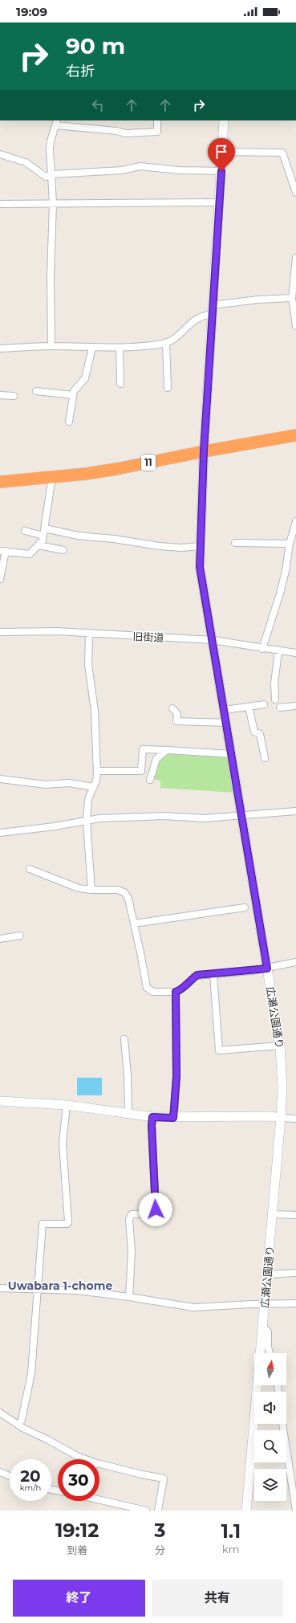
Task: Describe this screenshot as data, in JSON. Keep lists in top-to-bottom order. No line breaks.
{"streets":{"highway":["11"],"street":["旧街道","広瀬公園通り"]},"crossings":[["11","広瀬公園通り"],["旧街道","広瀬公園通り"]],"districts":["Uwabara 1-chome"],"north":"top","page":{"status":"19:09","turn":["90 m","右折"],"speed":"20 km/h","limit":"30","eta":["19:12","到着","3","分","1.1","km"],"buttons":["終了","共有"]}}
